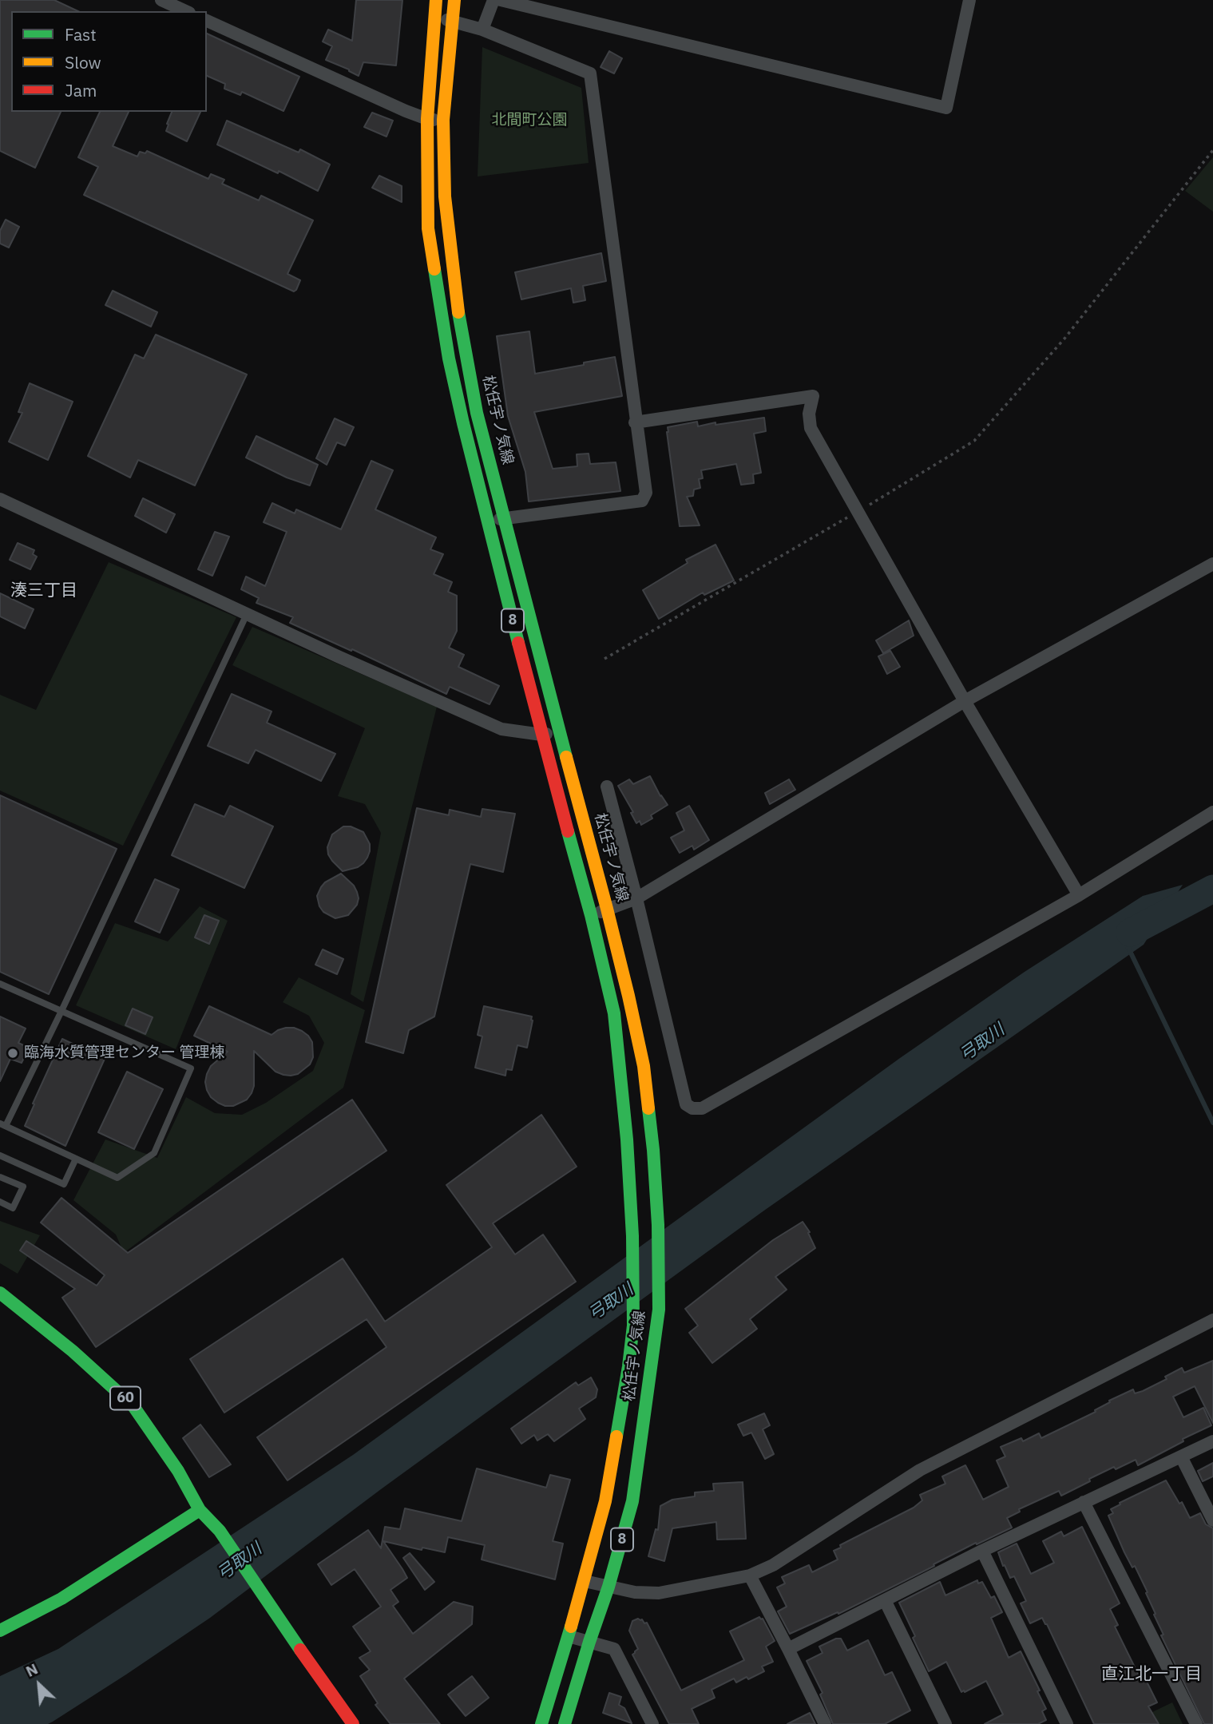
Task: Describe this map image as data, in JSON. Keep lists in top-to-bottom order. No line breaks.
{"streets":{"main road":["松任宇ノ気線","8","60"]},"districts":["湊三丁目","直江北一丁目"],"water":["弓取川"],"parks":["北間町公園"],"places":["臨海水質管理センター 管理棟"],"legend":["Fast","Slow","Jam"],"north":"top left"}
